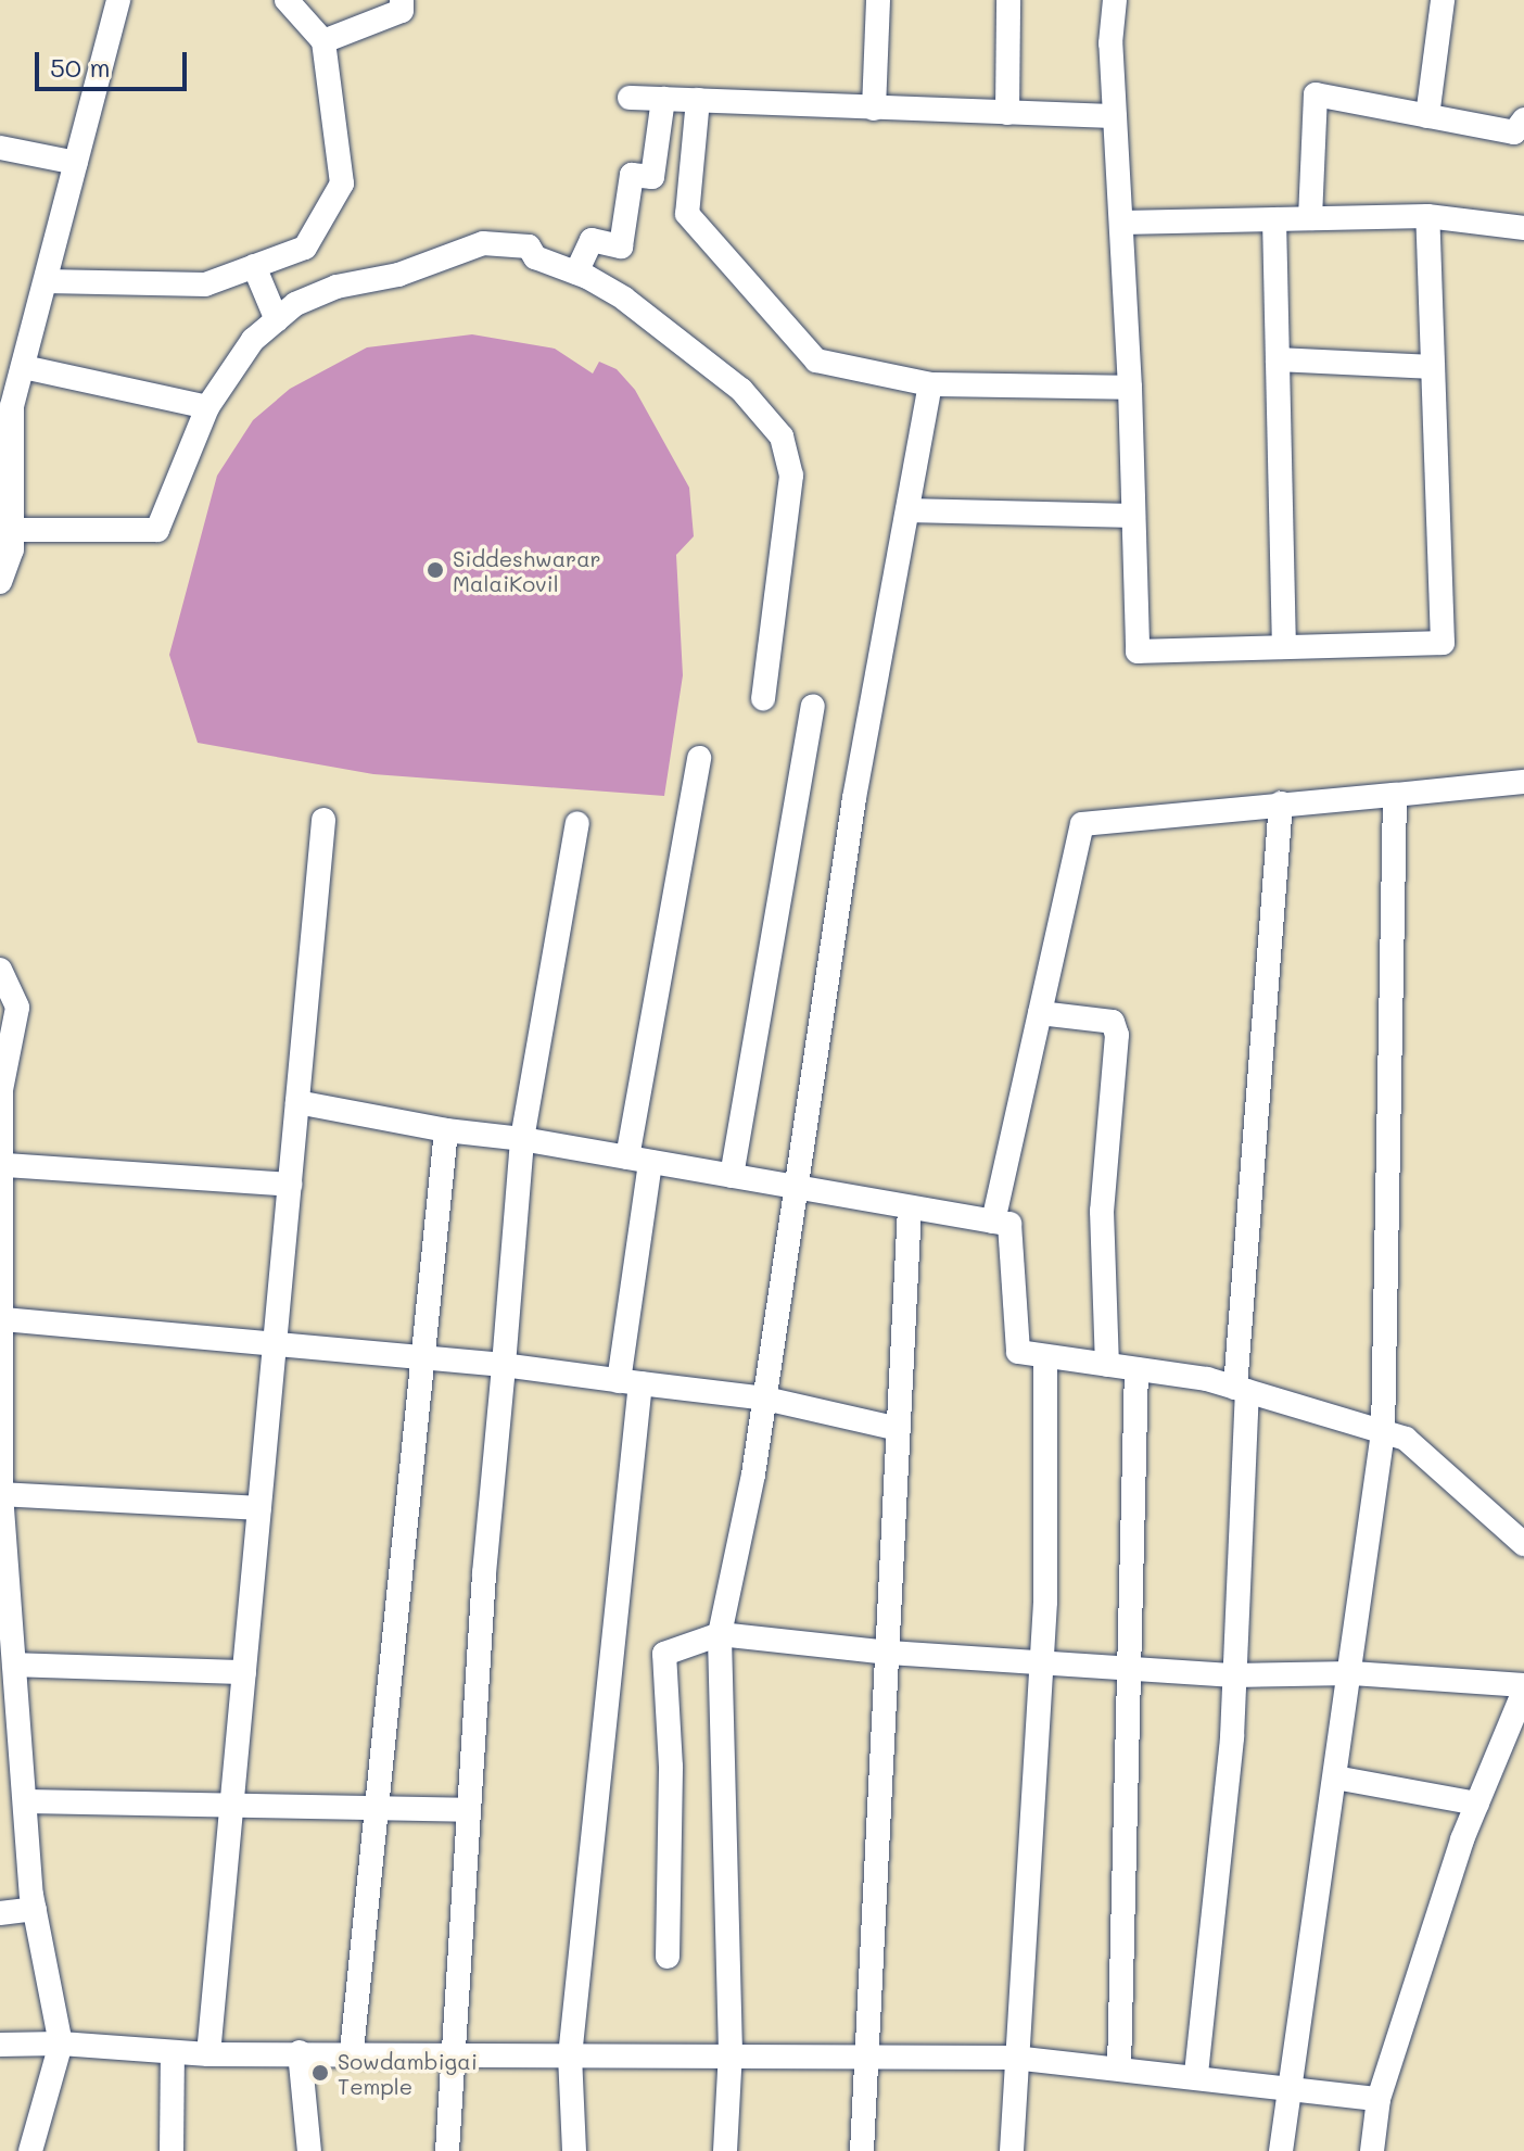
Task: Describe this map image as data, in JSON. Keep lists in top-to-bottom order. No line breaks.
{"places":["Siddeshwarar MalaiKovil","Sowdambigai Temple"],"scale_bar":"50 m"}
